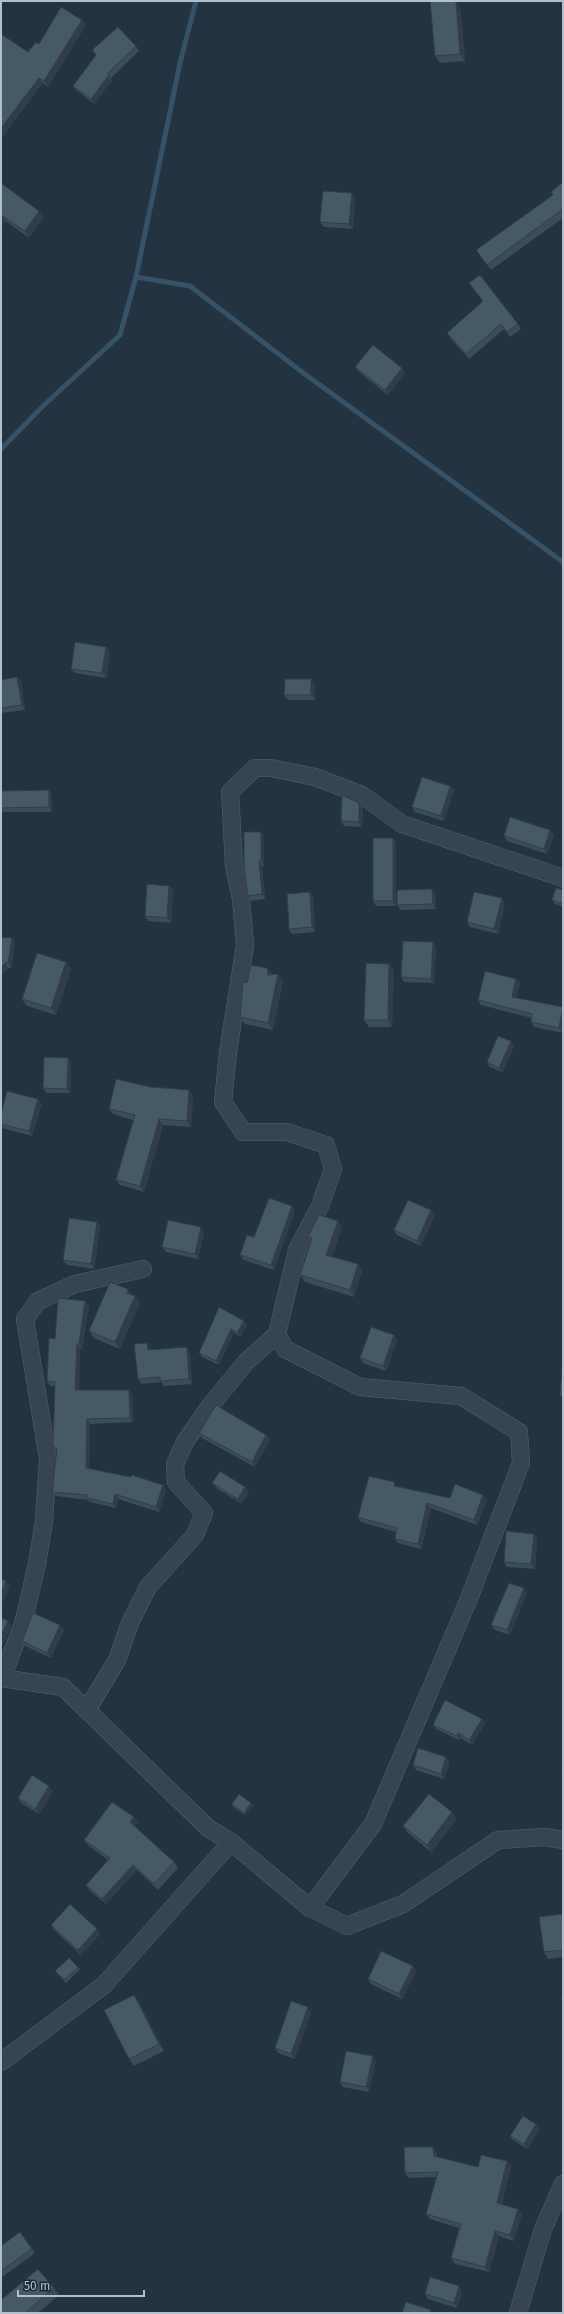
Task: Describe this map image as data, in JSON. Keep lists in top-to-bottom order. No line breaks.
{"scale_bar":"50 m"}
